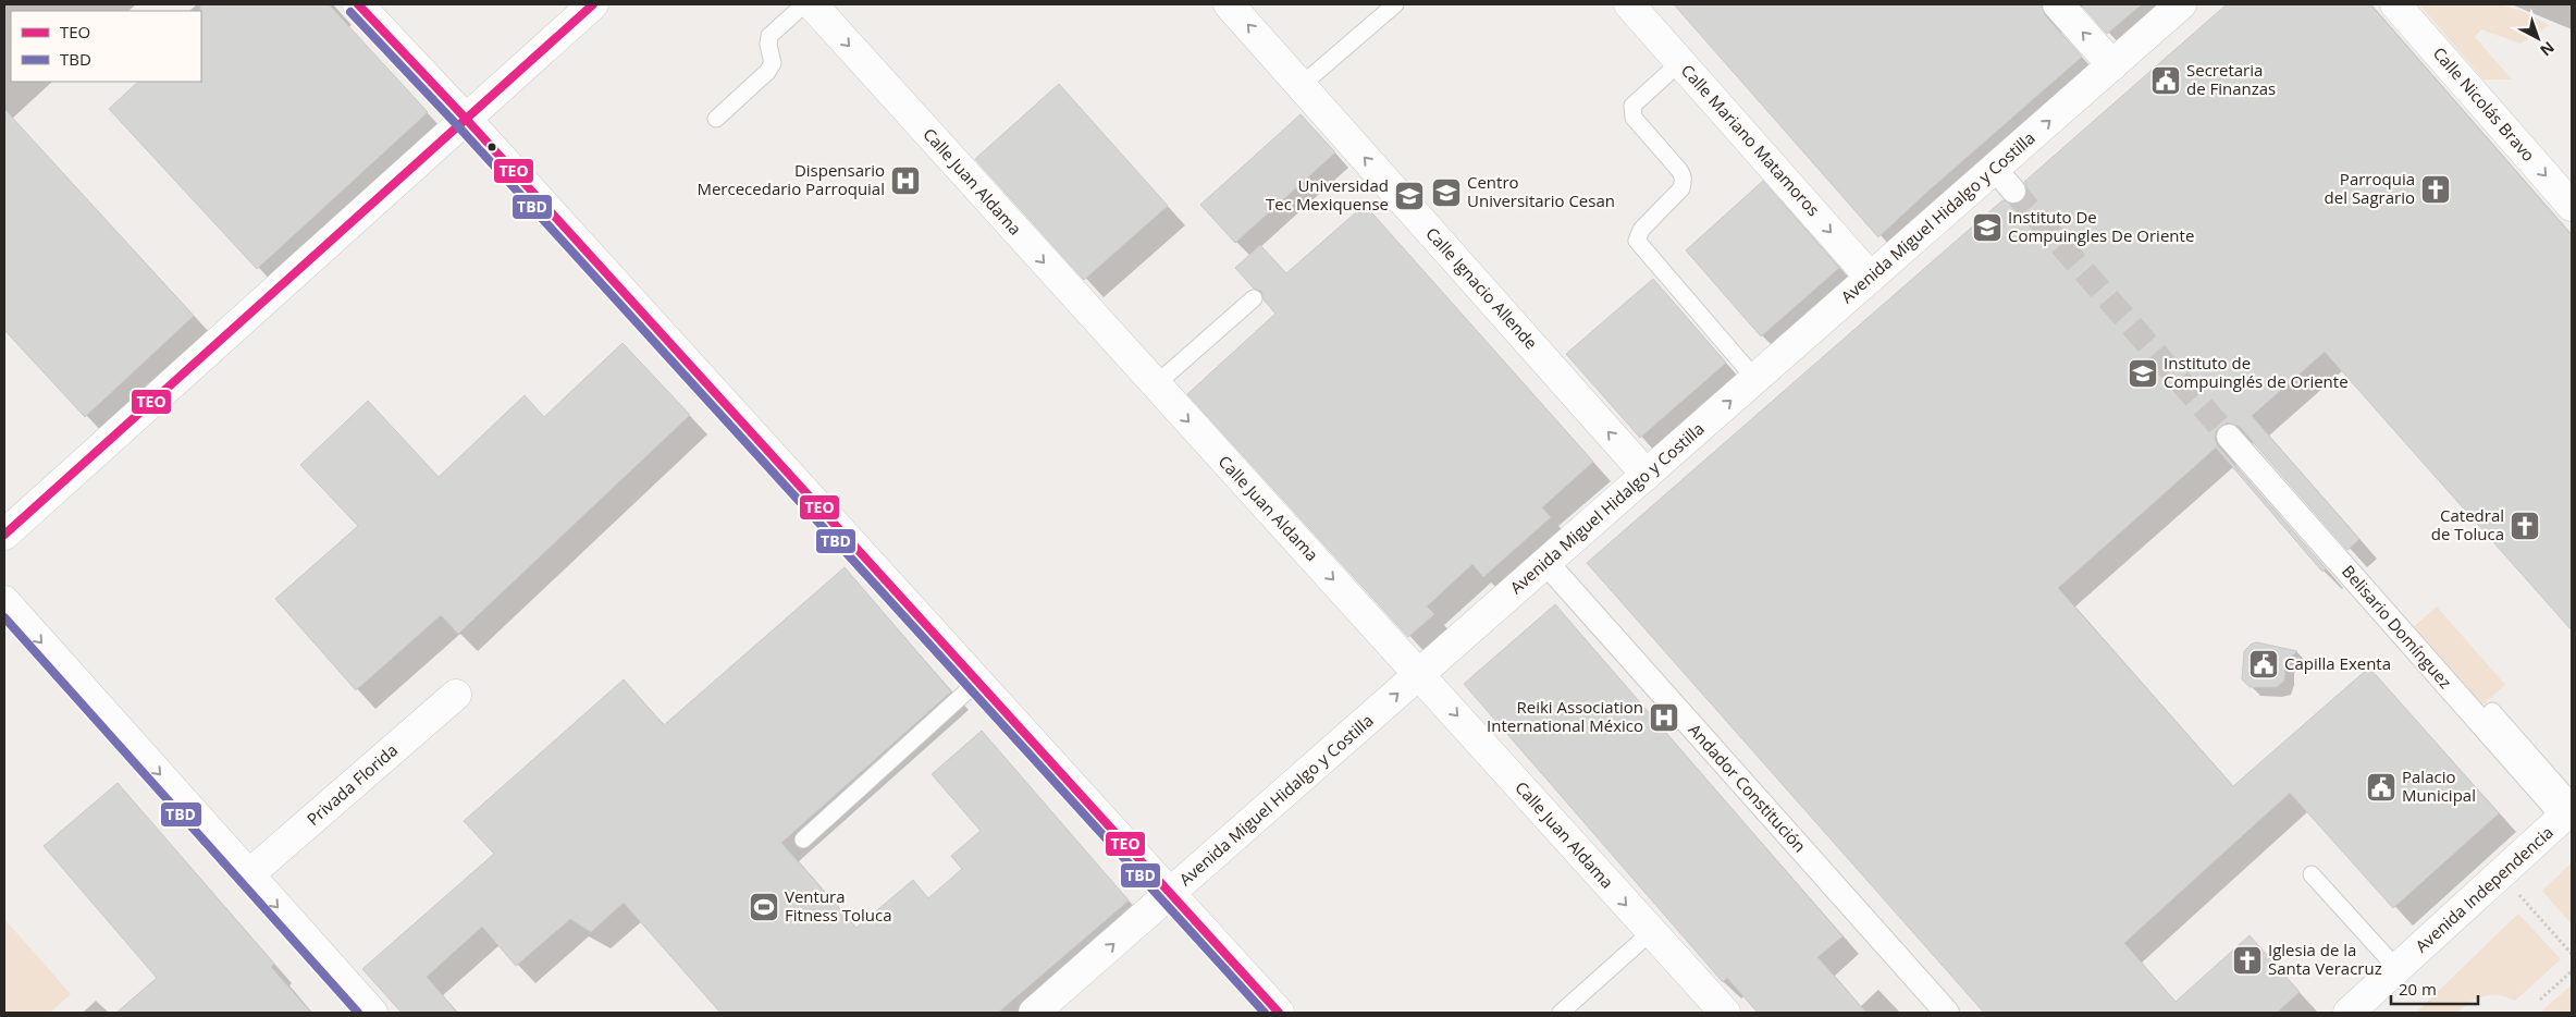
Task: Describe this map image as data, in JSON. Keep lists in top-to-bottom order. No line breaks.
{"streets":{"main road":["Calle Nicolás Bravo","Calle Mariano Matamoros","Calle Juan Aldama","Avenida Miguel Hidalgo y Costilla","Calle Ignacio Allende","Privada Florida","Avenida Independencia"],"street":["Belisario Domínguez","Andador Constitución"]},"crossings":[["Calle Mariano Matamoros","Avenida Miguel Hidalgo y Costilla"],["Calle Juan Aldama","Avenida Miguel Hidalgo y Costilla"],["Avenida Miguel Hidalgo y Costilla","Calle Ignacio Allende"],["Avenida Miguel Hidalgo y Costilla","Andador Constitución"],["Belisario Domínguez","Avenida Independencia"]],"one_way":["Calle Nicolás Bravo","Calle Mariano Matamoros","Calle Juan Aldama","Avenida Miguel Hidalgo y Costilla","Calle Ignacio Allende"],"places":{"public building":["Secretaria de Finanzas","Capilla Exenta","Palacio Municipal"],"hospital":["Dispensario Mercecedario Parroquial","Reiki Association International México"],"church":["Parroquia del Sagrario","Catedral de Toluca","Iglesia de la Santa Veracruz"],"school or university":["Centro Universitario Cesan","Universidad Tec Mexiquense","Instituto De Compuingles De Oriente","Instituto de Compuinglés de Oriente"],"sports":["Ventura Fitness Toluca"]},"lines":["transit line TEO","transit line TBD"],"legend":["TEO","TBD"],"scale_bar":"20 m","north":"bottom right"}
